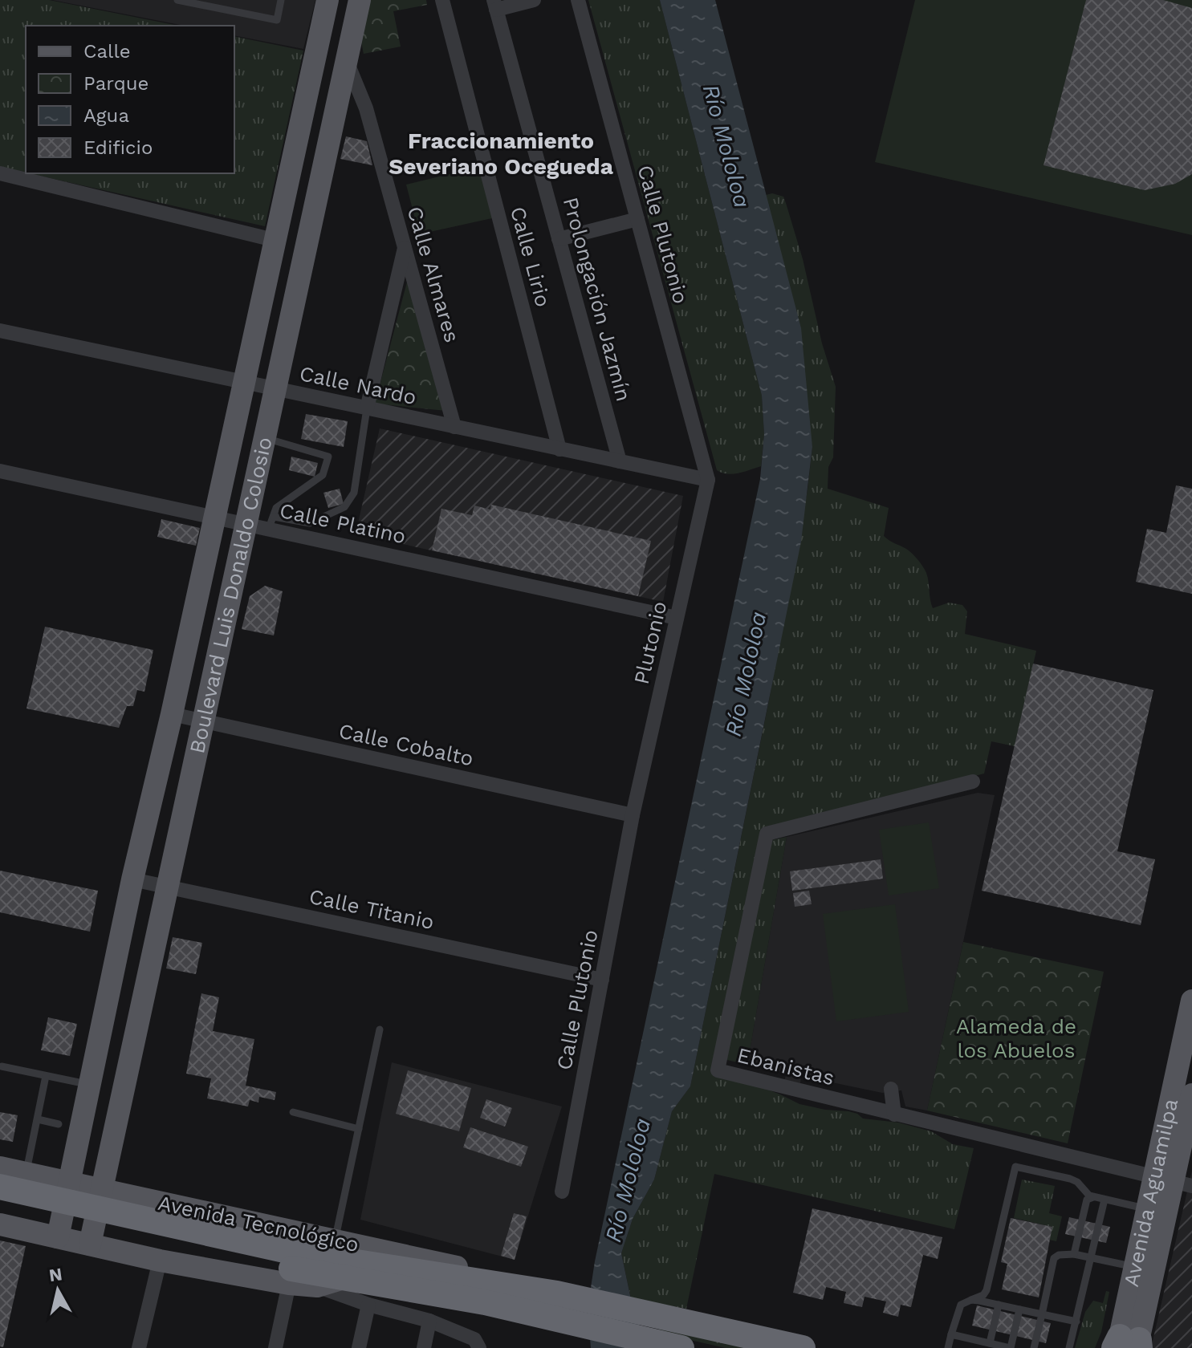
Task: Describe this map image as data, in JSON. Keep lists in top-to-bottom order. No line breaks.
{"streets":{"highway":["Avenida Tecnológico"],"main road":["Boulevard Luis Donaldo Colosio","Avenida Aguamilpa"],"street":["Calle Plutonio","Calle Lirio","Calle Almares","Prolongación Jazmín","Calle Nardo","Calle Platino","Plutonio","Calle Cobalto","Calle Titanio","Ebanistas"]},"crossings":[["Calle Plutonio","Calle Nardo"],["Calle Plutonio","Plutonio"],["Calle Plutonio","Calle Cobalto"],["Calle Plutonio","Calle Titanio"],["Calle Lirio","Calle Nardo"],["Calle Almares","Calle Nardo"],["Calle Almares","Boulevard Luis Donaldo Colosio"],["Prolongación Jazmín","Calle Nardo"],["Calle Nardo","Boulevard Luis Donaldo Colosio"],["Calle Nardo","Plutonio"],["Calle Platino","Boulevard Luis Donaldo Colosio"],["Calle Platino","Plutonio"],["Boulevard Luis Donaldo Colosio","Calle Cobalto"],["Boulevard Luis Donaldo Colosio","Calle Titanio"],["Boulevard Luis Donaldo Colosio","Avenida Tecnológico"],["Plutonio","Calle Cobalto"],["Ebanistas","Avenida Aguamilpa"]],"districts":["Fraccionamiento Severiano Ocegueda"],"water":["Río Mololoa"],"parks":["Alameda de los Abuelos"],"legend":["Calle","Parque","Agua","Edificio"],"north":"top"}
